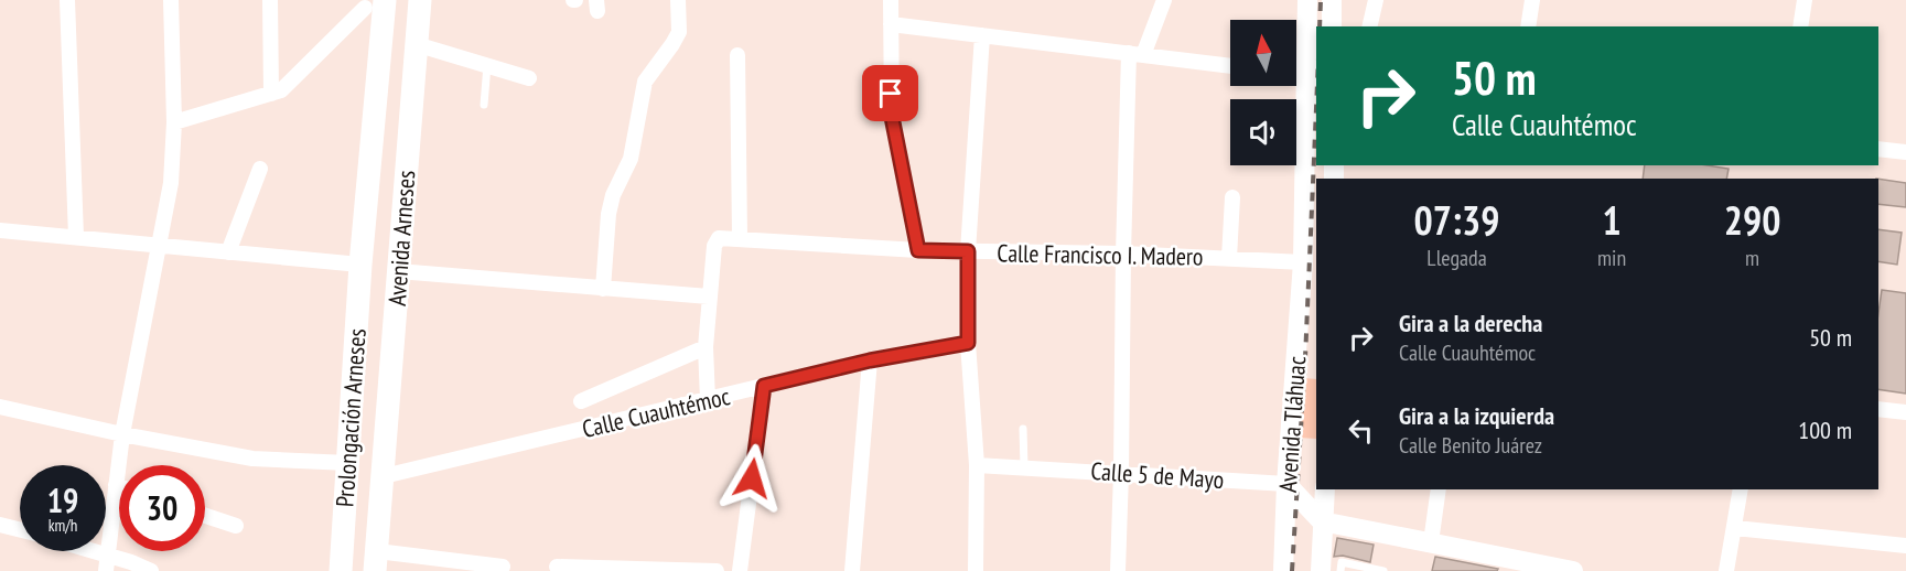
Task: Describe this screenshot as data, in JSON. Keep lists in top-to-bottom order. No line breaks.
{"streets":{"main road":["Avenida Arneses","Prolongación Arneses","Avenida Tláhuac"],"street":["Calle Francisco I. Madero","Calle Cuauhtémoc","Calle 5 de Mayo"]},"crossings":[["Avenida Arneses","Calle Cuauhtémoc"],["Avenida Arneses","Prolongación Arneses"],["Calle Francisco I. Madero","Avenida Tláhuac"],["Calle Cuauhtémoc","Prolongación Arneses"],["Avenida Tláhuac","Calle 5 de Mayo"]],"north":"top","page":{"turn":["50 m","Calle Cuauhtémoc"],"eta":["07:39","Llegada","1","min","290","m"],"list":[{"name":"Gira a la derecha","note":"Calle Cuauhtémoc","value":"50 m"},{"name":"Gira a la izquierda","note":"Calle Benito Juárez","value":"100 m"}],"speed":"19 km/h","limit":"30"}}
